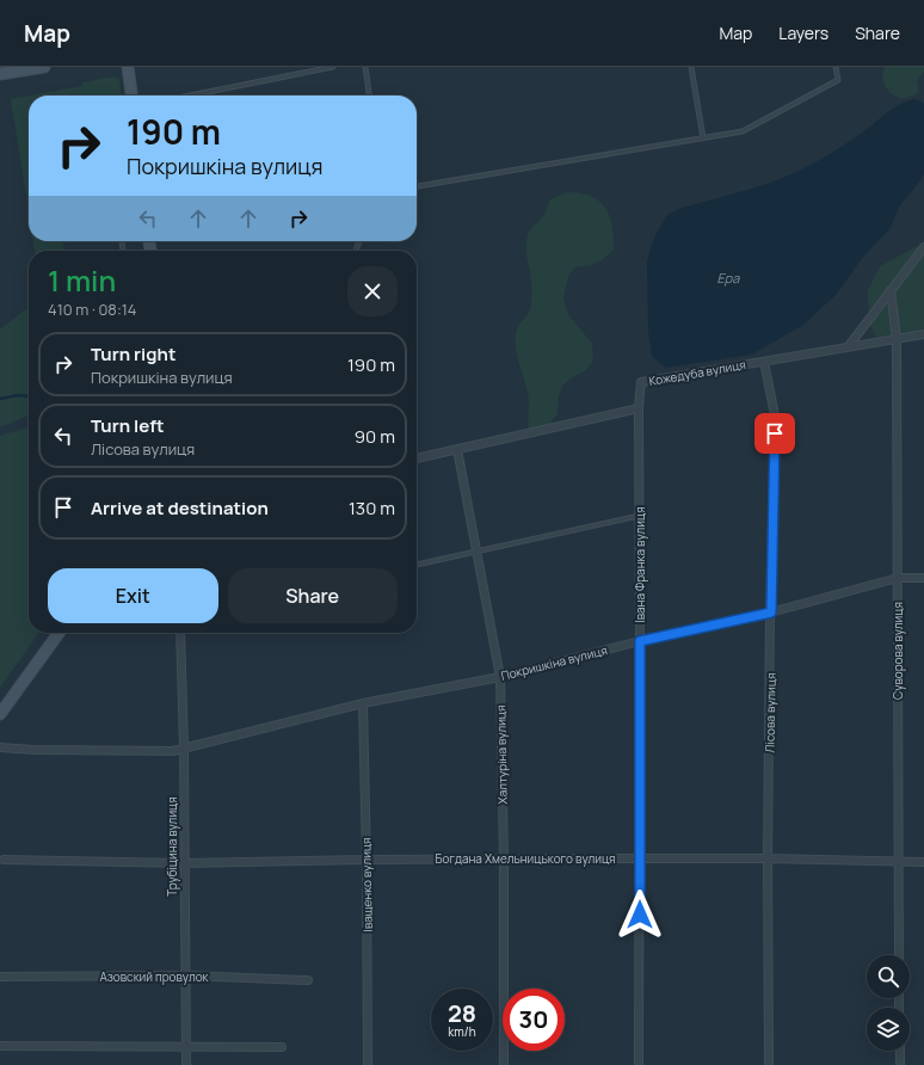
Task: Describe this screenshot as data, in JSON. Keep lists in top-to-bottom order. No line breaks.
{"streets":{"street":["Кожедуба вулиця","Івана Франка вулиця","Суворова вулиця","Покришкіна вулиця","Лісова вулиця","Халтуріна вулиця","Трубіцина вулиця","Богдана Хмельницького вулиця","Іващенко вулиця","Азовский провулок"]},"crossings":[["Кожедуба вулиця","Івана Франка вулиця"],["Кожедуба вулиця","Суворова вулиця"],["Кожедуба вулиця","Лісова вулиця"],["Івана Франка вулиця","Покришкіна вулиця"],["Івана Франка вулиця","Богдана Хмельницького вулиця"],["Суворова вулиця","Покришкіна вулиця"],["Суворова вулиця","Богдана Хмельницького вулиця"],["Покришкіна вулиця","Лісова вулиця"],["Покришкіна вулиця","Халтуріна вулиця"],["Покришкіна вулиця","Трубіцина вулиця"],["Покришкіна вулиця","Іващенко вулиця"],["Лісова вулиця","Богдана Хмельницького вулиця"],["Халтуріна вулиця","Богдана Хмельницького вулиця"],["Трубіцина вулиця","Богдана Хмельницького вулиця"],["Трубіцина вулиця","Азовский провулок"],["Богдана Хмельницького вулиця","Іващенко вулиця"]],"water":["Ера"],"page":{"header":"Map","nav":["Map","Layers","Share"],"turn":["190 m","Покришкіна вулиця"],"heading":["1 min","410 m · 08:14"],"list":[{"name":"Turn right","note":"Покришкіна вулиця","value":"190 m"},{"name":"Turn left","note":"Лісова вулиця","value":"90 m"},{"name":"Arrive at destination","value":"130 m"}],"buttons":["Exit","Share"],"speed":"28 km/h","limit":"30"}}
